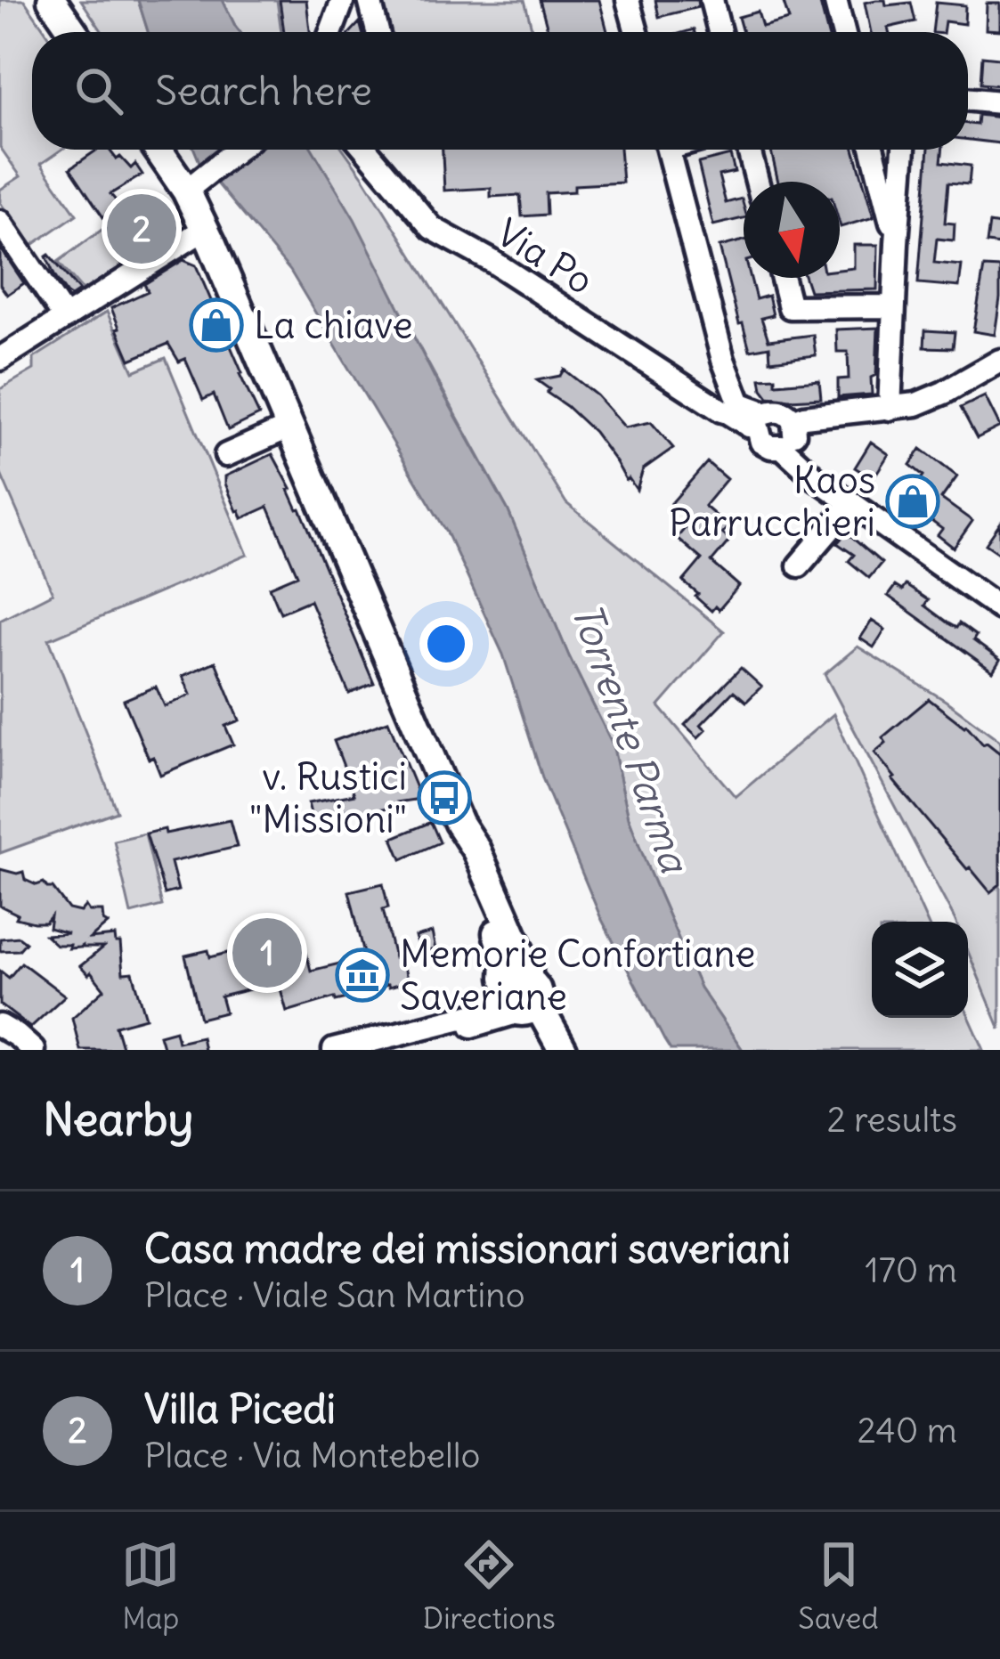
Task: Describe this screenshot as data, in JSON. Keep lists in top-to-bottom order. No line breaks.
{"streets":{"street":["Via Po"]},"water":["Torrente Parma"],"places":{"shop":["La chiave","Kaos Parrucchieri"],"bus stop":["v. Rustici \"Missioni\""],"museum":["Memorie Confortiane Saveriane"]},"north":"bottom","page":{"search":"Search here","pins":["2","1"],"heading":["Nearby","2 results"],"list":[{"mark":"1","name":"Casa madre dei missionari saveriani","note":"Place · Viale San Martino","value":"170 m"},{"mark":"2","name":"Villa Picedi","note":"Place · Via Montebello","value":"240 m"}],"nav":["Map","Directions","Saved"]}}
